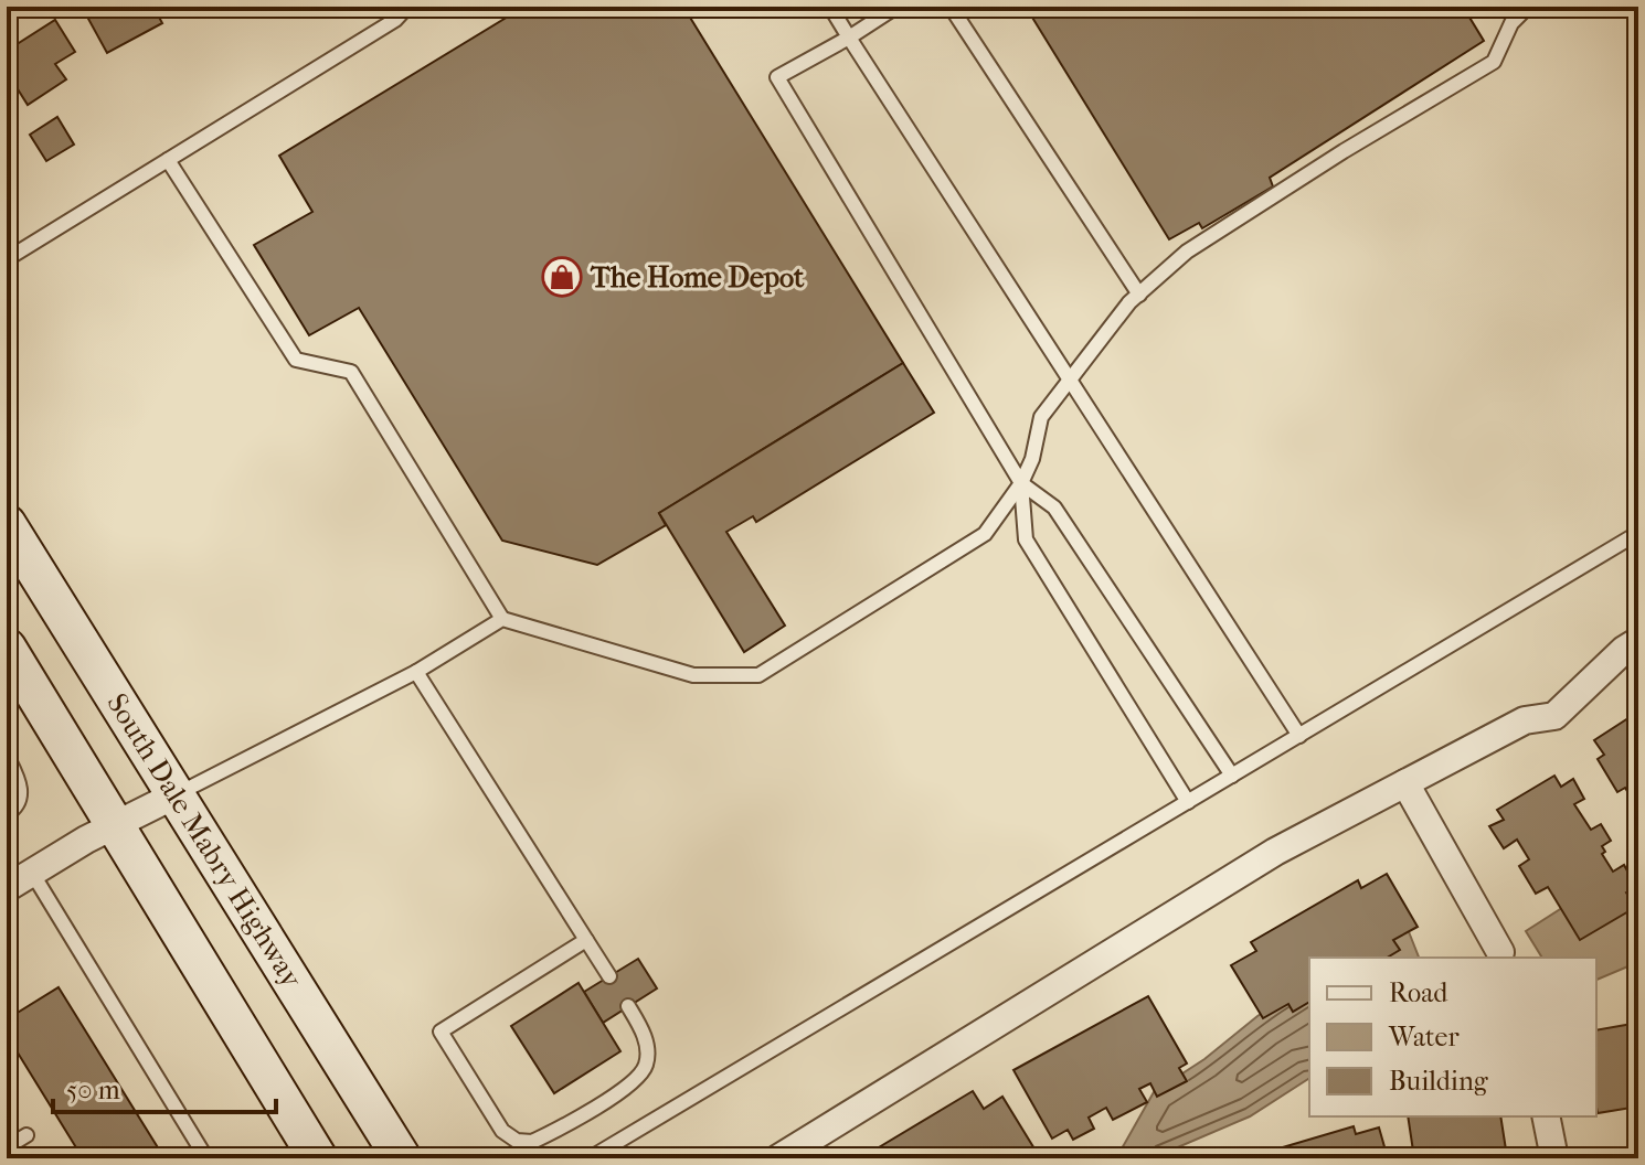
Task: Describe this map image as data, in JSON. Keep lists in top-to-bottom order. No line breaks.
{"streets":{"main road":["South Dale Mabry Highway"]},"places":{"shop":["The Home Depot"]},"legend":["Road","Water","Building"],"scale_bar":"50 m"}
